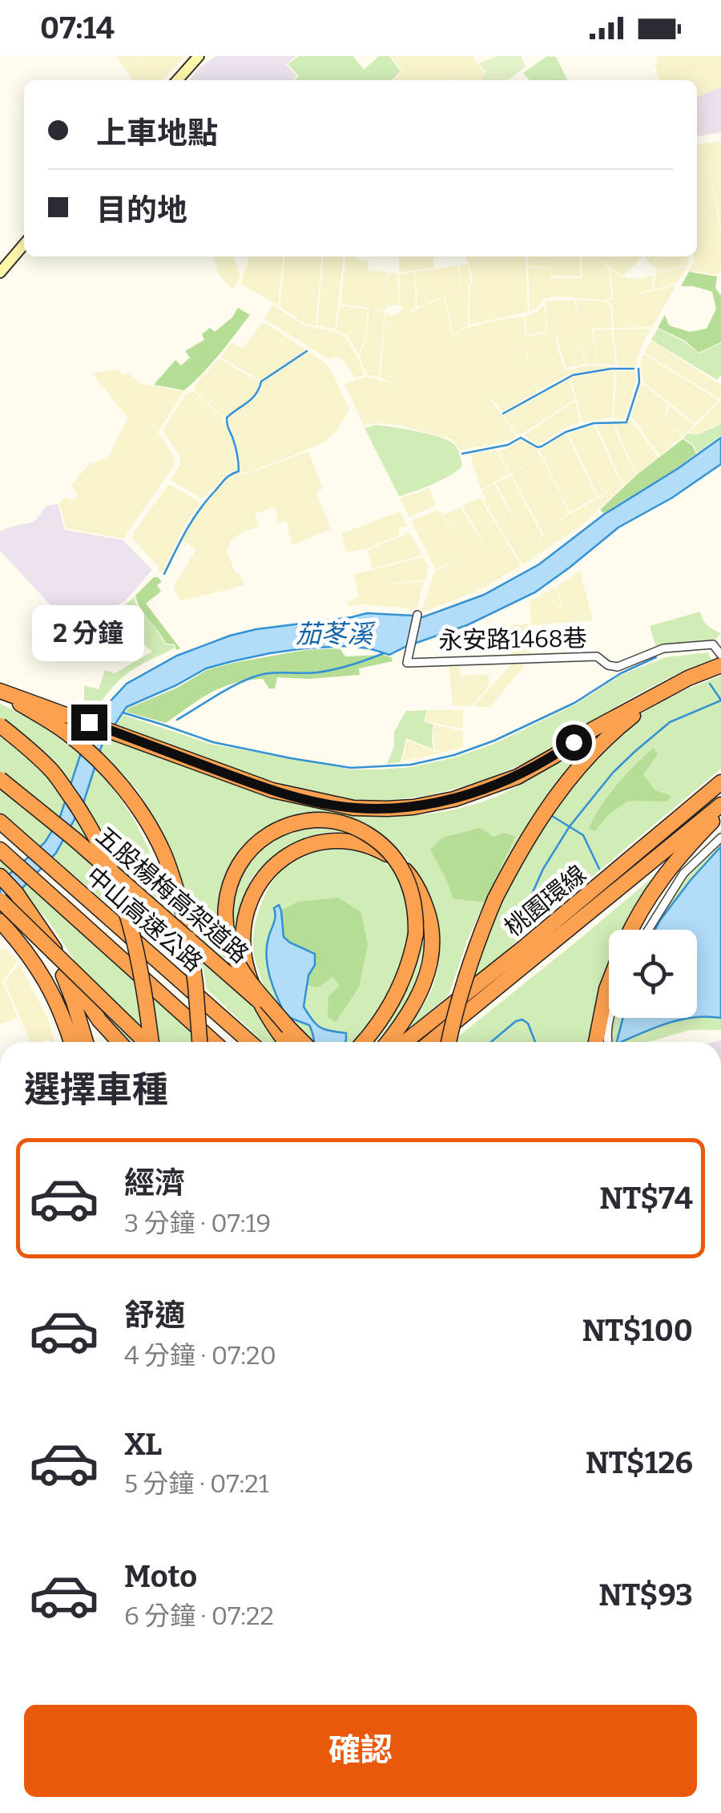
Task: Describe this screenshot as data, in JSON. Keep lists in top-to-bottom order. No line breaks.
{"streets":{"highway":["五股楊梅高架道路","桃園環線","中山高速公路"],"street":["永安路1468巷"]},"water":["茄苳溪"],"page":{"status":"07:14","banner":["上車地點","目的地"],"bubble":"2 分鐘","heading":"選擇車種","list":[{"name":"經濟","note":"3 分鐘 · 07:19","value":"NT$74"},{"name":"舒適","note":"4 分鐘 · 07:20","value":"NT$100"},{"name":"XL","note":"5 分鐘 · 07:21","value":"NT$126"},{"name":"Moto","note":"6 分鐘 · 07:22","value":"NT$93"}],"buttons":"確認"}}
